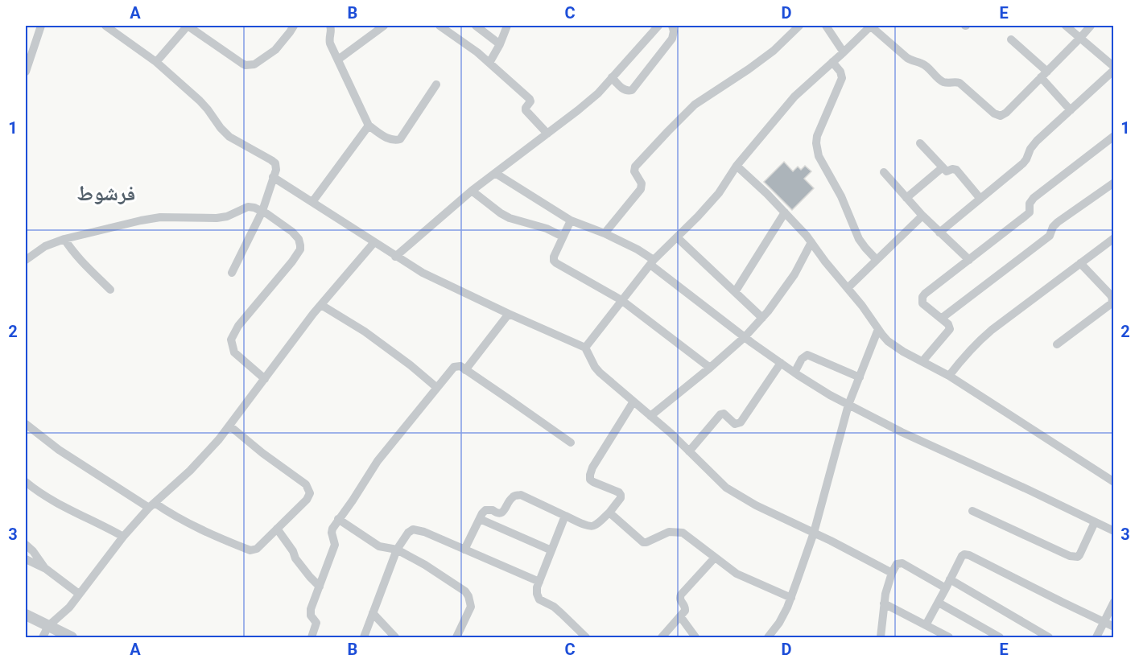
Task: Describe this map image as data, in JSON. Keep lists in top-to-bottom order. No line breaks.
{"districts":["فرشوط"],"grid":{"columns":["A","B","C","D","E"],"rows":["1","2","3"]}}
